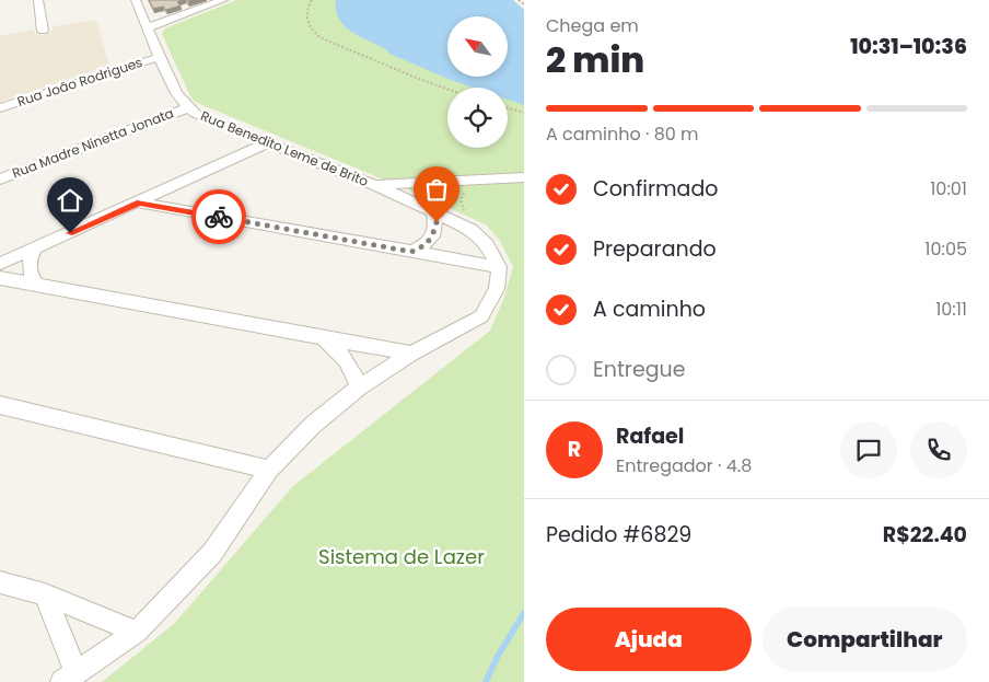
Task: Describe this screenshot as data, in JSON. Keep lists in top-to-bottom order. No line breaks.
{"streets":{"street":["Rua João Rodrigues","Rua Madre Ninetta Jonata","Rua Benedito Leme de Brito"]},"crossings":[["Rua João Rodrigues","Rua Benedito Leme de Brito"],["Rua Madre Ninetta Jonata","Rua Benedito Leme de Brito"]],"parks":["Sistema de Lazer"],"north":"top left","page":{"heading":["2 min","Chega em","10:31–10:36"],"panel":["Rafael","Entregador · 4.8","Pedido #6829","R$22.40"],"bar":"A caminho · 80 m","list":[["Confirmado","10:01"],["Preparando","10:05"],["A caminho","10:11"],"Entregue"],"round":"R","buttons":["Ajuda","Compartilhar"]}}
